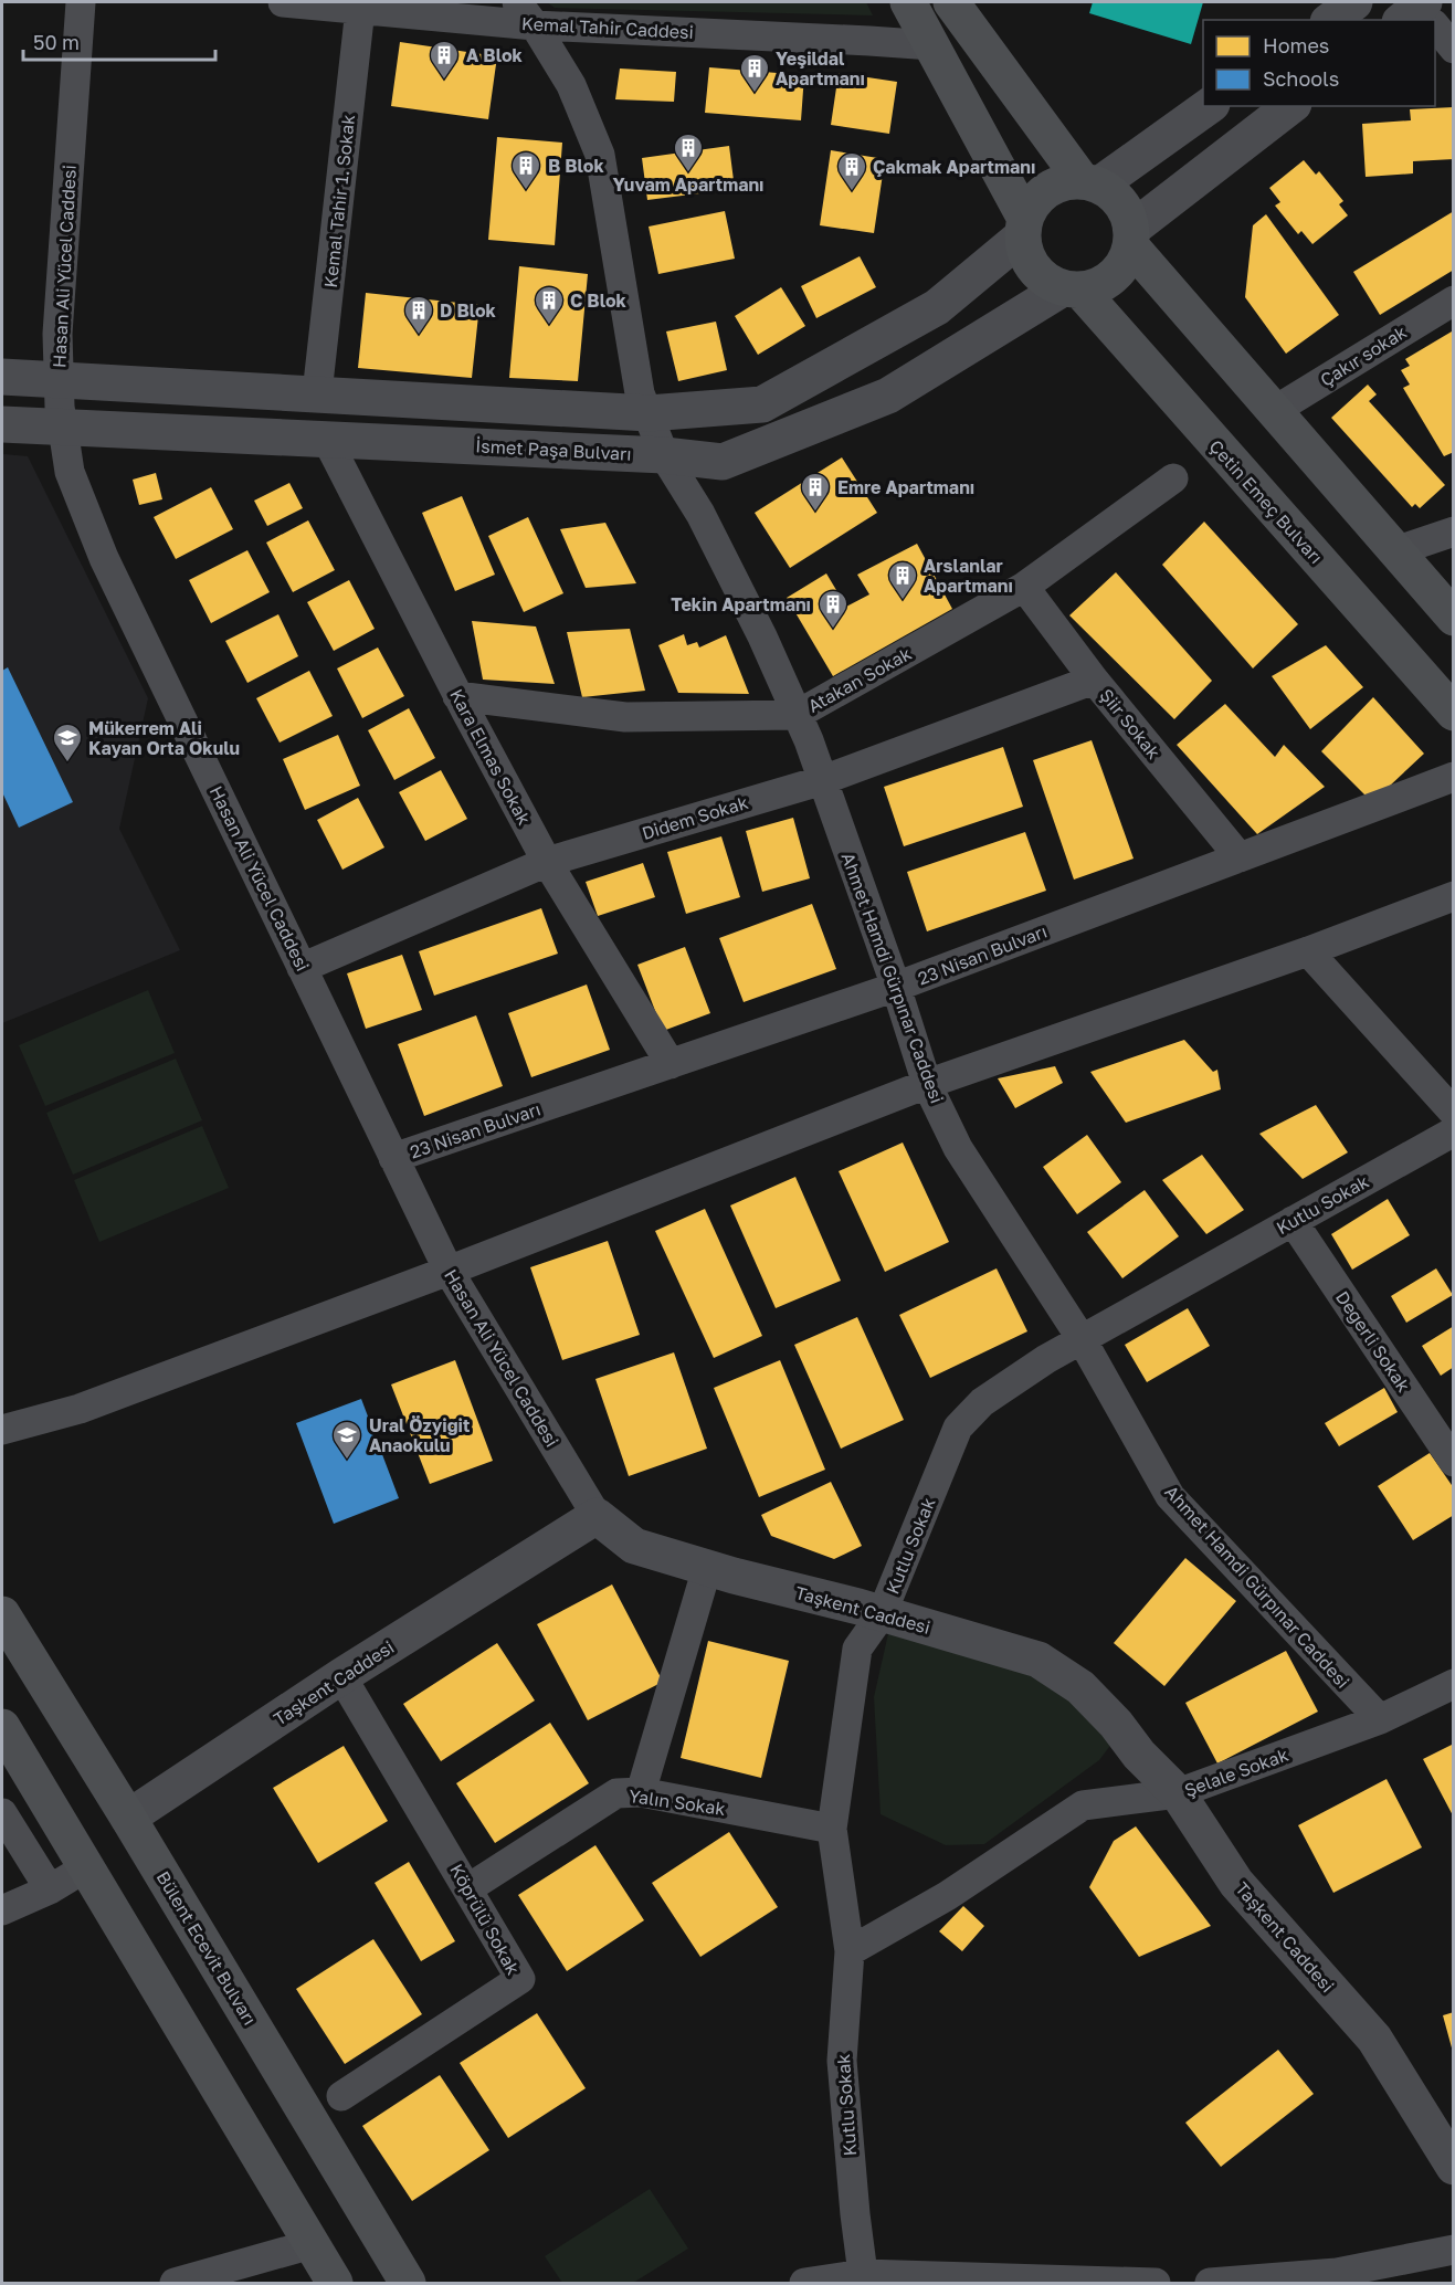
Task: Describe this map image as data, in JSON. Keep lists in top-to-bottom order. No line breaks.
{"streets":{"main road":["Çetin Emeç Bulvarı","Bülent Ecevit Bulvarı"],"street":["Kemal Tahir Caddesi","Kemal Tahir 1. Sokak","Hasan Ali Yücel Caddesi","Çakır sokak","İsmet Paşa Bulvarı","Atakan Sokak","Şiir Sokak","Kara Elmas Sokak","Didem Sokak","23 Nisan Bulvarı","Ahmet Hamdi Gürpınar Caddesi","Kutlu Sokak","Değerli Sokak","Taşkent Caddesi","Şelale Sokak","Yalın Sokak","Köprülü Sokak"]},"crossings":[["Kemal Tahir Caddesi","Kemal Tahir 1. Sokak"],["Kemal Tahir Caddesi","Ahmet Hamdi Gürpınar Caddesi"],["Hasan Ali Yücel Caddesi","İsmet Paşa Bulvarı"],["Hasan Ali Yücel Caddesi","Didem Sokak"],["Hasan Ali Yücel Caddesi","23 Nisan Bulvarı"],["Hasan Ali Yücel Caddesi","Taşkent Caddesi"],["İsmet Paşa Bulvarı","Çetin Emeç Bulvarı"],["İsmet Paşa Bulvarı","Kara Elmas Sokak"],["İsmet Paşa Bulvarı","Ahmet Hamdi Gürpınar Caddesi"],["Atakan Sokak","Şiir Sokak"],["Atakan Sokak","Kara Elmas Sokak"],["Atakan Sokak","Ahmet Hamdi Gürpınar Caddesi"],["Şiir Sokak","Didem Sokak"],["Şiir Sokak","23 Nisan Bulvarı"],["Kara Elmas Sokak","Didem Sokak"],["Kara Elmas Sokak","23 Nisan Bulvarı"],["Didem Sokak","Ahmet Hamdi Gürpınar Caddesi"],["23 Nisan Bulvarı","Ahmet Hamdi Gürpınar Caddesi"],["Ahmet Hamdi Gürpınar Caddesi","Kutlu Sokak"],["Ahmet Hamdi Gürpınar Caddesi","Şelale Sokak"],["Kutlu Sokak","Değerli Sokak"],["Kutlu Sokak","Taşkent Caddesi"],["Kutlu Sokak","Şelale Sokak"],["Kutlu Sokak","Yalın Sokak"],["Taşkent Caddesi","Şelale Sokak"],["Taşkent Caddesi","Köprülü Sokak"],["Taşkent Caddesi","Bülent Ecevit Bulvarı"],["Yalın Sokak","Köprülü Sokak"]],"places":{"building":["A Blok","Yeşildal Apartmanı","Yuvam Apartmanı","B Blok","Çakmak Apartmanı","C Blok","D Blok","Emre Apartmanı","Arslanlar Apartmanı","Tekin Apartmanı"],"school or university":["Mükerrem Ali Kayan Orta Okulu","Ural Özyiğit Anaokulu"]},"legend":["Homes","Schools"],"scale_bar":"50 m"}
